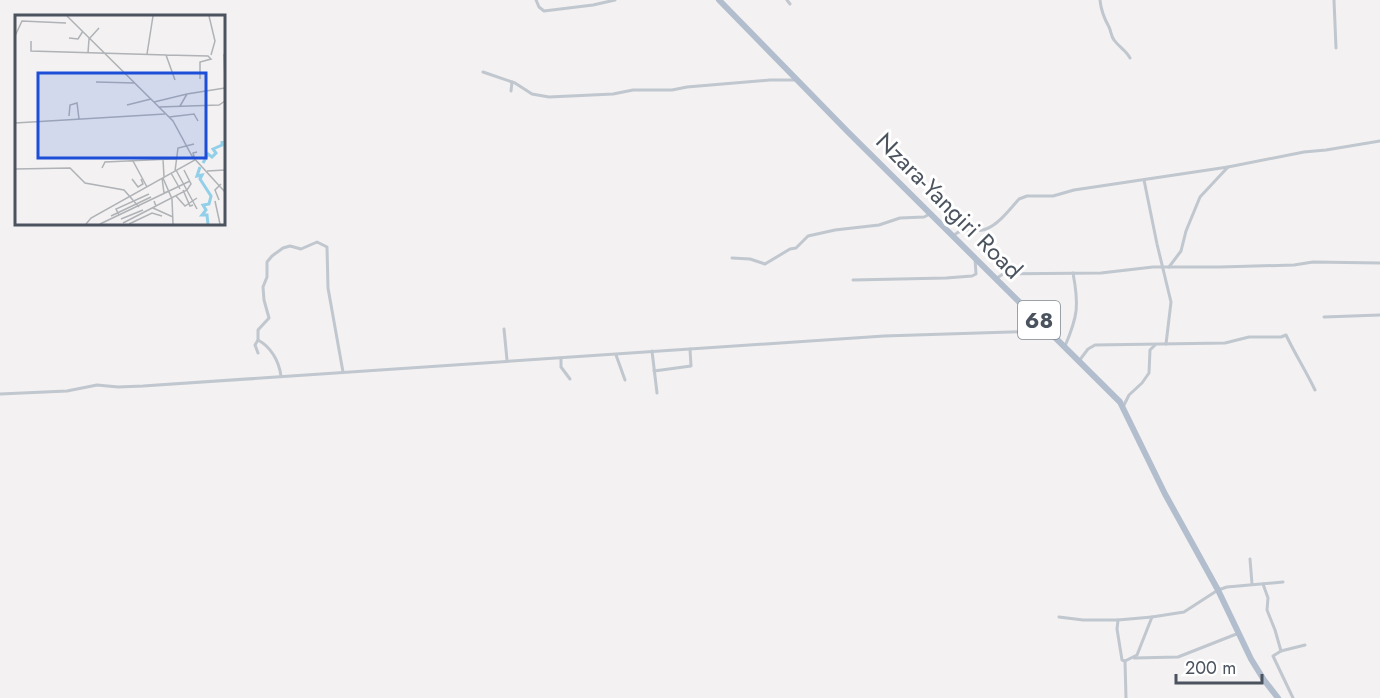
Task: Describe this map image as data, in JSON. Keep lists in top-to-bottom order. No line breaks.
{"streets":{"main road":["Nzara-Yangiri Road","68"]},"scale_bar":"200 m"}
